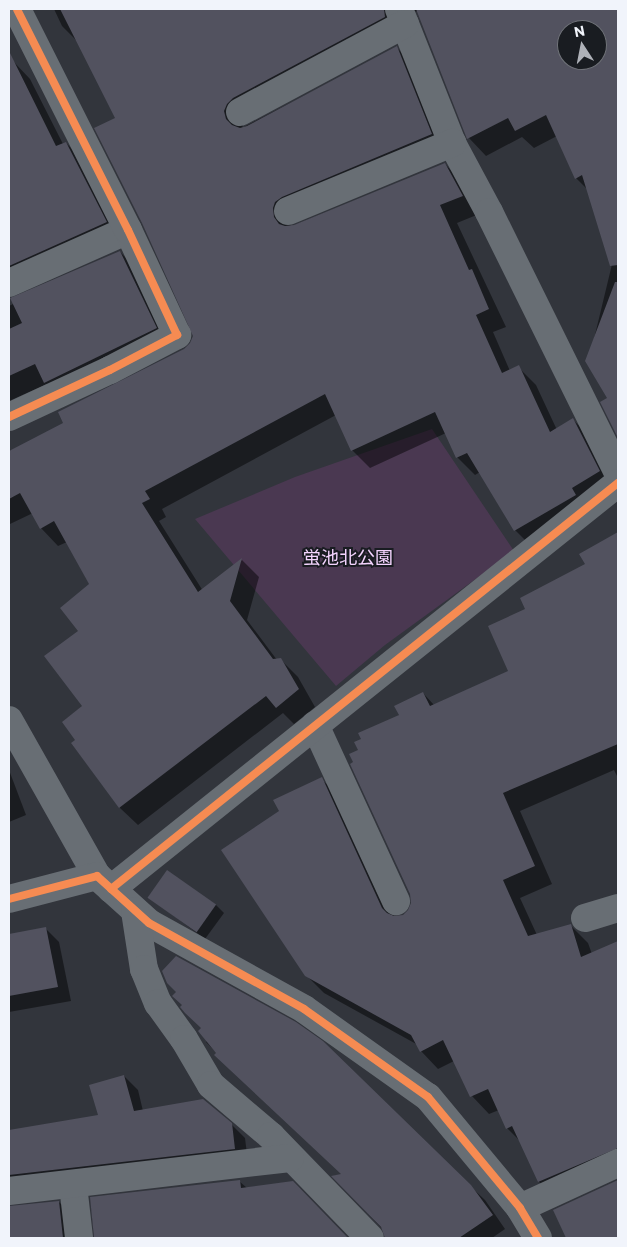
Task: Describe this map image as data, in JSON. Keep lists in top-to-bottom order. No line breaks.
{"parks":["蛍池北公園"],"north":"top"}
